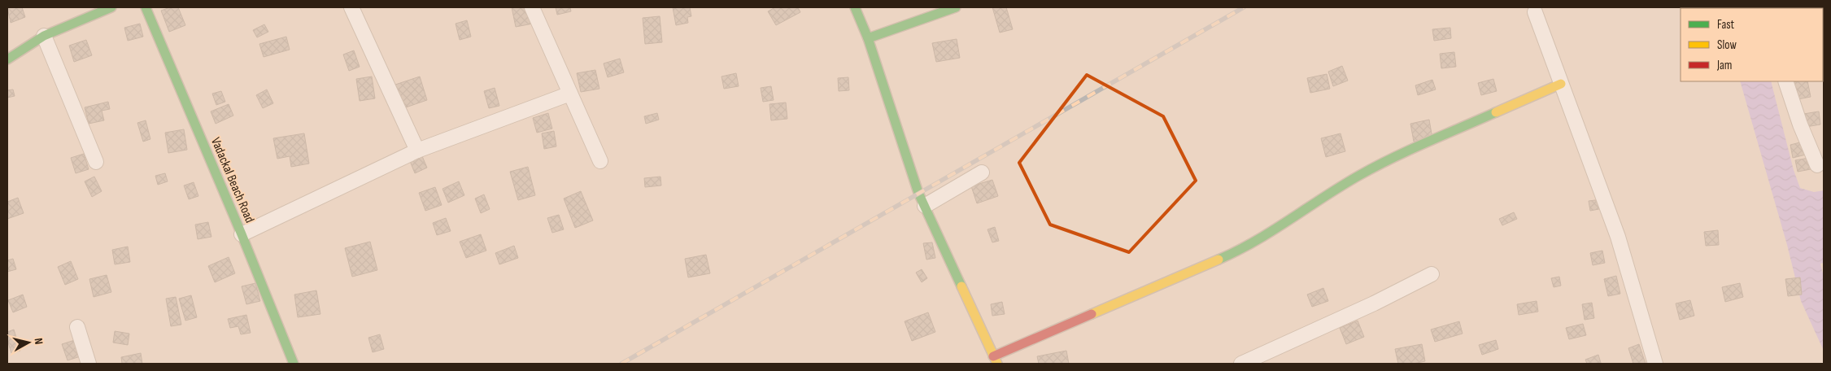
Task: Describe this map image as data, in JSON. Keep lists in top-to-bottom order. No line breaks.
{"streets":{"street":["Vadackal Beach Road"]},"legend":["Fast","Slow","Jam"],"north":"right"}
